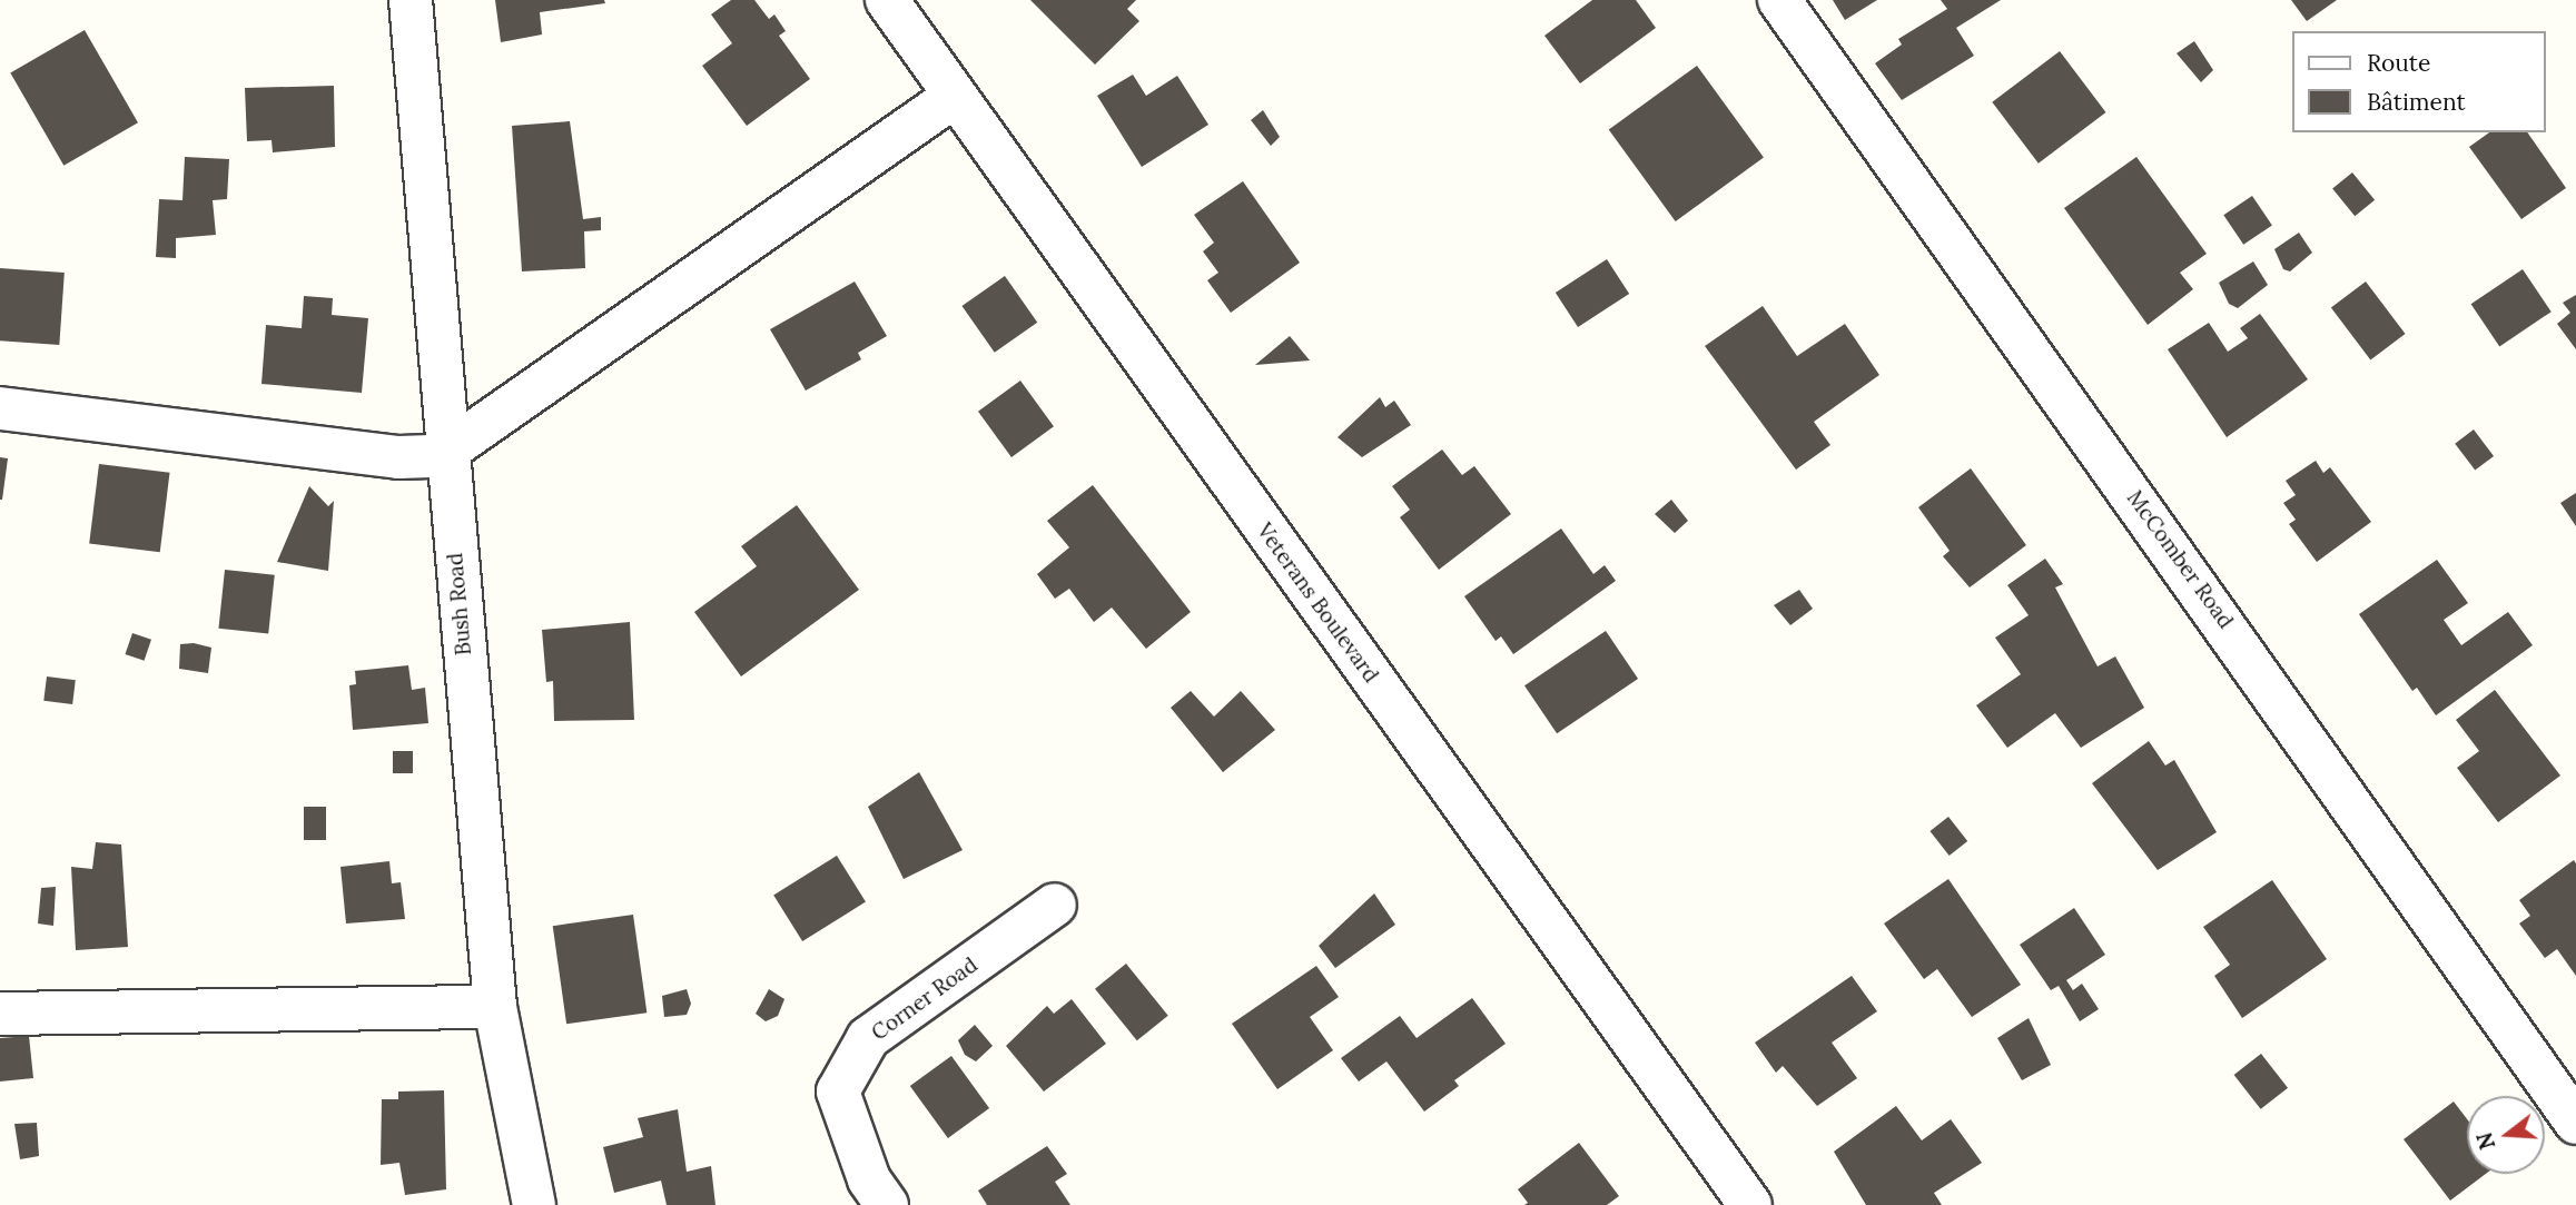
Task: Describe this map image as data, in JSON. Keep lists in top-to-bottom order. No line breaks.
{"streets":{"street":["McComber Road","Veterans Boulevard","Bush Road","Corner Road"]},"legend":["Route","Bâtiment"],"north":"left"}
